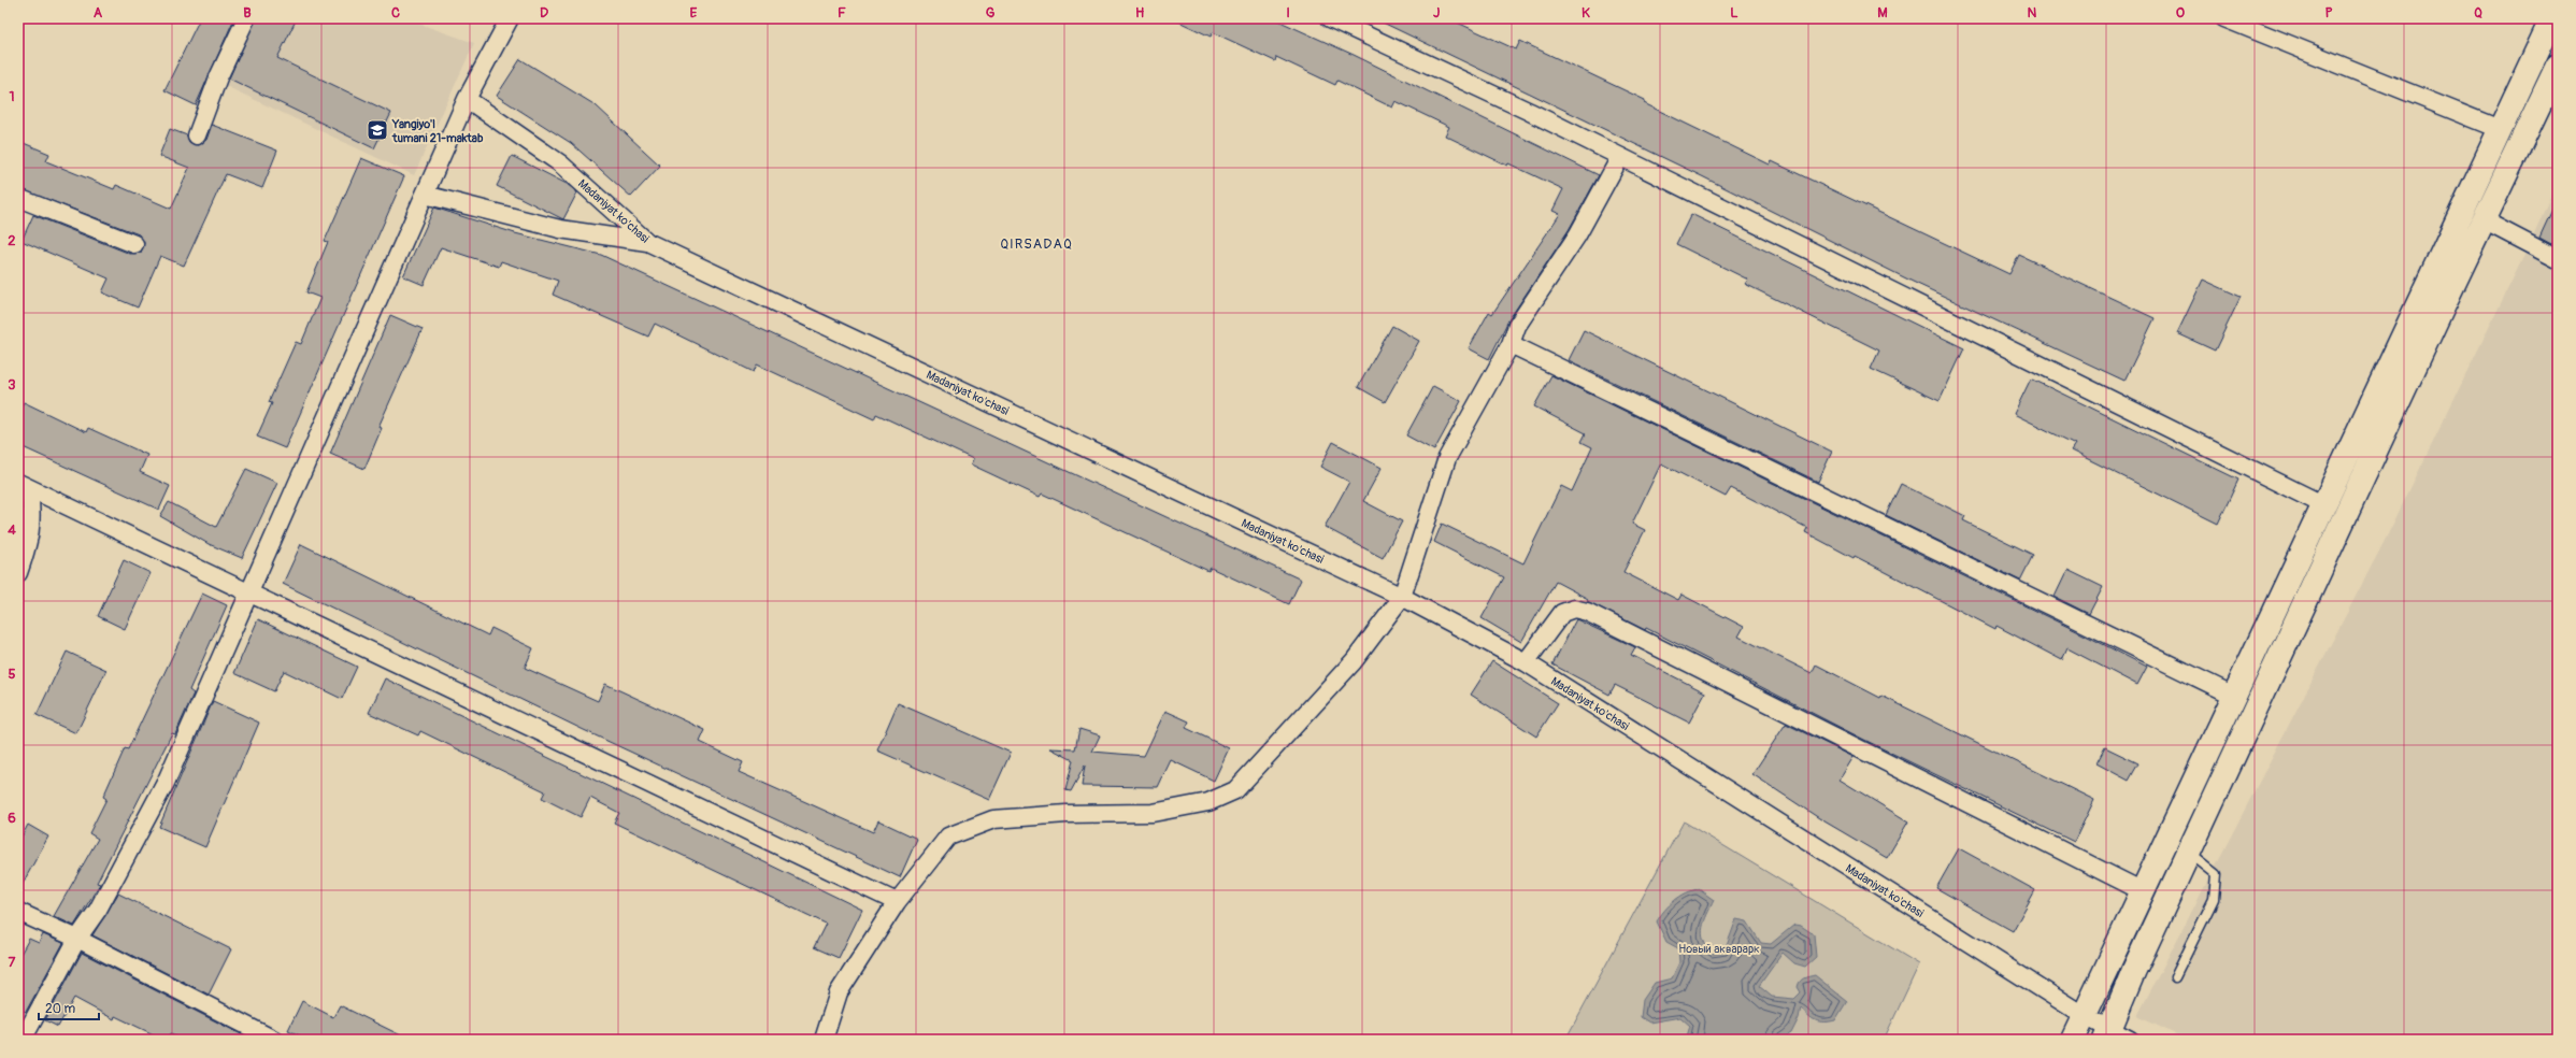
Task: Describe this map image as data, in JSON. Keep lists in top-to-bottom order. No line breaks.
{"streets":{"street":["Madaniyat ko'chasi"]},"districts":["QIRSADAQ"],"parks":["Новый акварарк"],"places":{"school or university":["Yangiyo'l tumani 21-maktab"]},"scale_bar":"20 m","grid":{"columns":["A","B","C","D","E","F","G","H","I","J","K","L","M","N","O","P","Q"],"rows":["1","2","3","4","5","6","7"]}}
